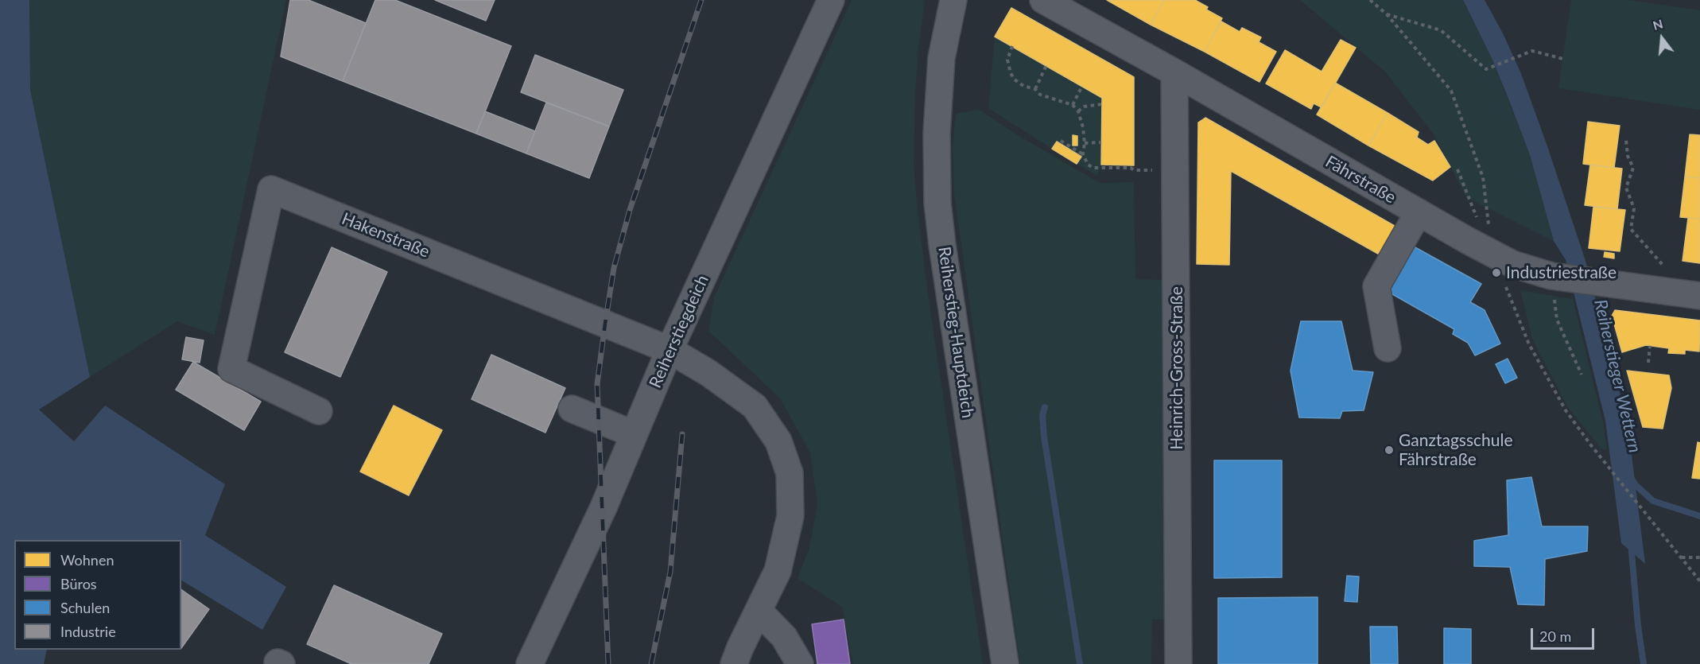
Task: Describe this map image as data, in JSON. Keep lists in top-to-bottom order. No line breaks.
{"streets":{"main road":["Reiherstieg-Hauptdeich"],"street":["Fährstraße","Hakenstraße","Reiherstiegdeich","Heinrich-Gross-Straße"]},"crossings":[["Fährstraße","Heinrich-Gross-Straße"],["Hakenstraße","Reiherstiegdeich"]],"water":["Reiherstieger Wettern"],"places":["Industriestraße","Ganztagsschule Fährstraße"],"legend":["Wohnen","Büros","Schulen","Industrie"],"scale_bar":"20 m","north":"top"}
